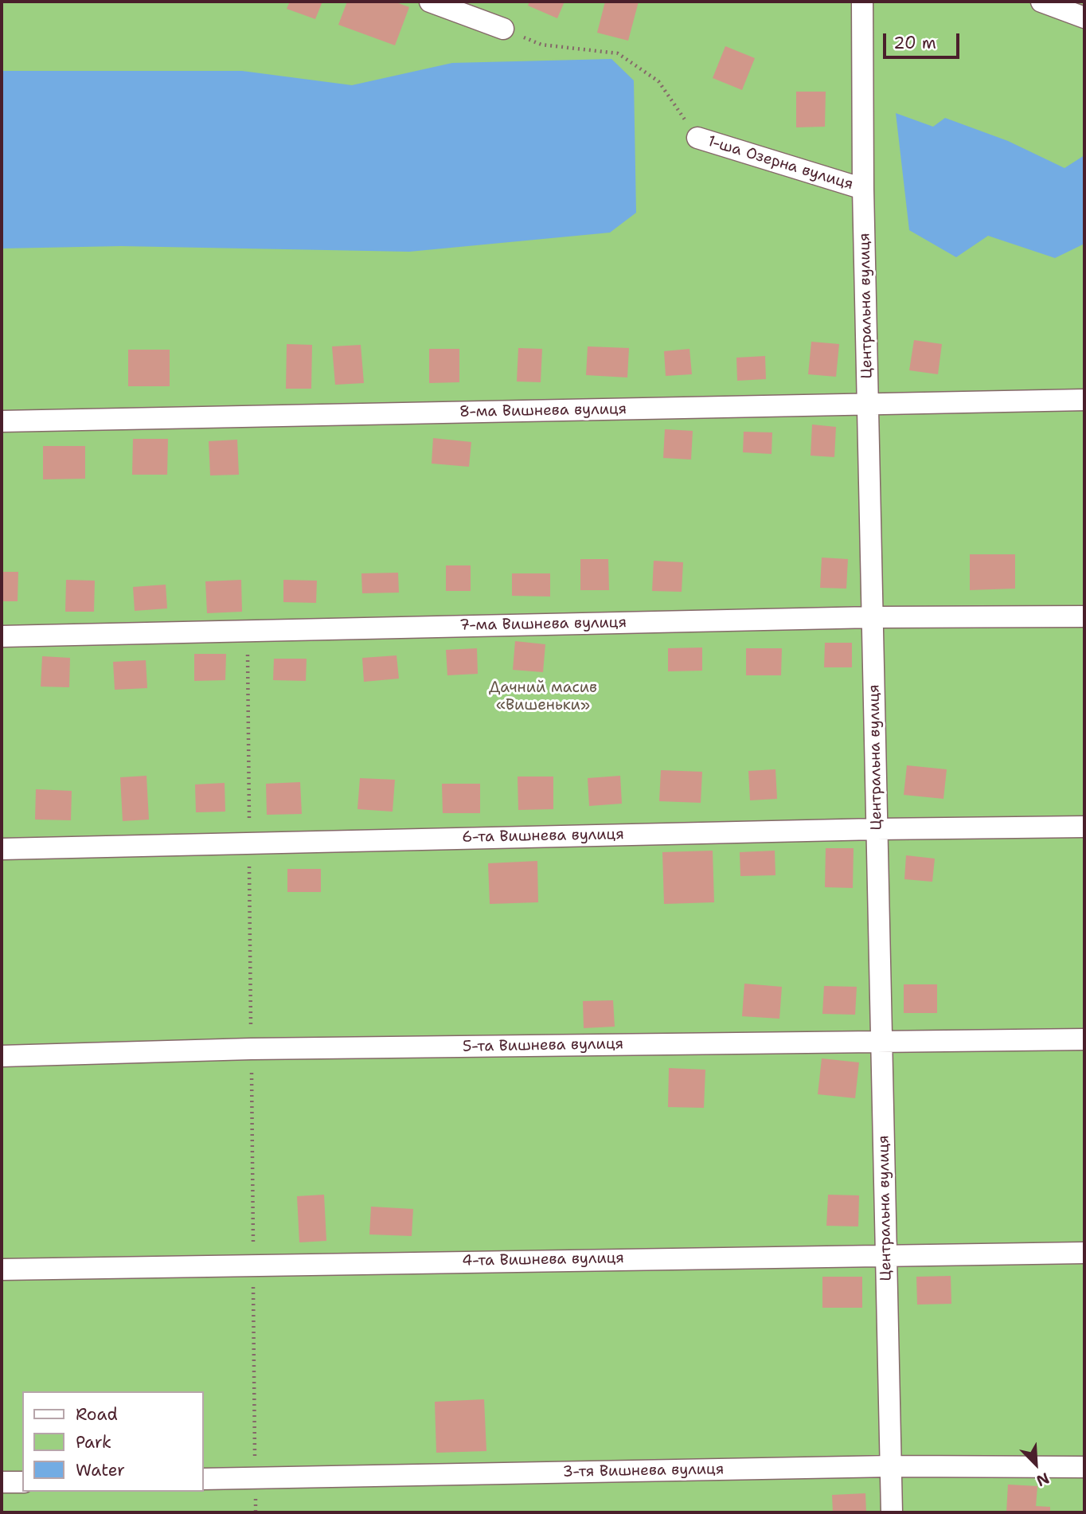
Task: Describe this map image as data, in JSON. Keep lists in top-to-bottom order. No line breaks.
{"streets":{"street":["1-ша Озерна вулиця","Центральна вулиця","8-ма Вишнева вулиця","7-ма Вишнева вулиця","6-та Вишнева вулиця","5-та Вишнева вулиця","4-та Вишнева вулиця","3-тя Вишнева вулиця"]},"crossings":[["1-ша Озерна вулиця","Центральна вулиця"],["Центральна вулиця","8-ма Вишнева вулиця"],["Центральна вулиця","7-ма Вишнева вулиця"],["Центральна вулиця","6-та Вишнева вулиця"],["Центральна вулиця","5-та Вишнева вулиця"],["Центральна вулиця","4-та Вишнева вулиця"],["Центральна вулиця","3-тя Вишнева вулиця"]],"parks":["Дачний масив «Вишеньки»"],"legend":["Road","Park","Water"],"scale_bar":"20 m","north":"bottom right"}
